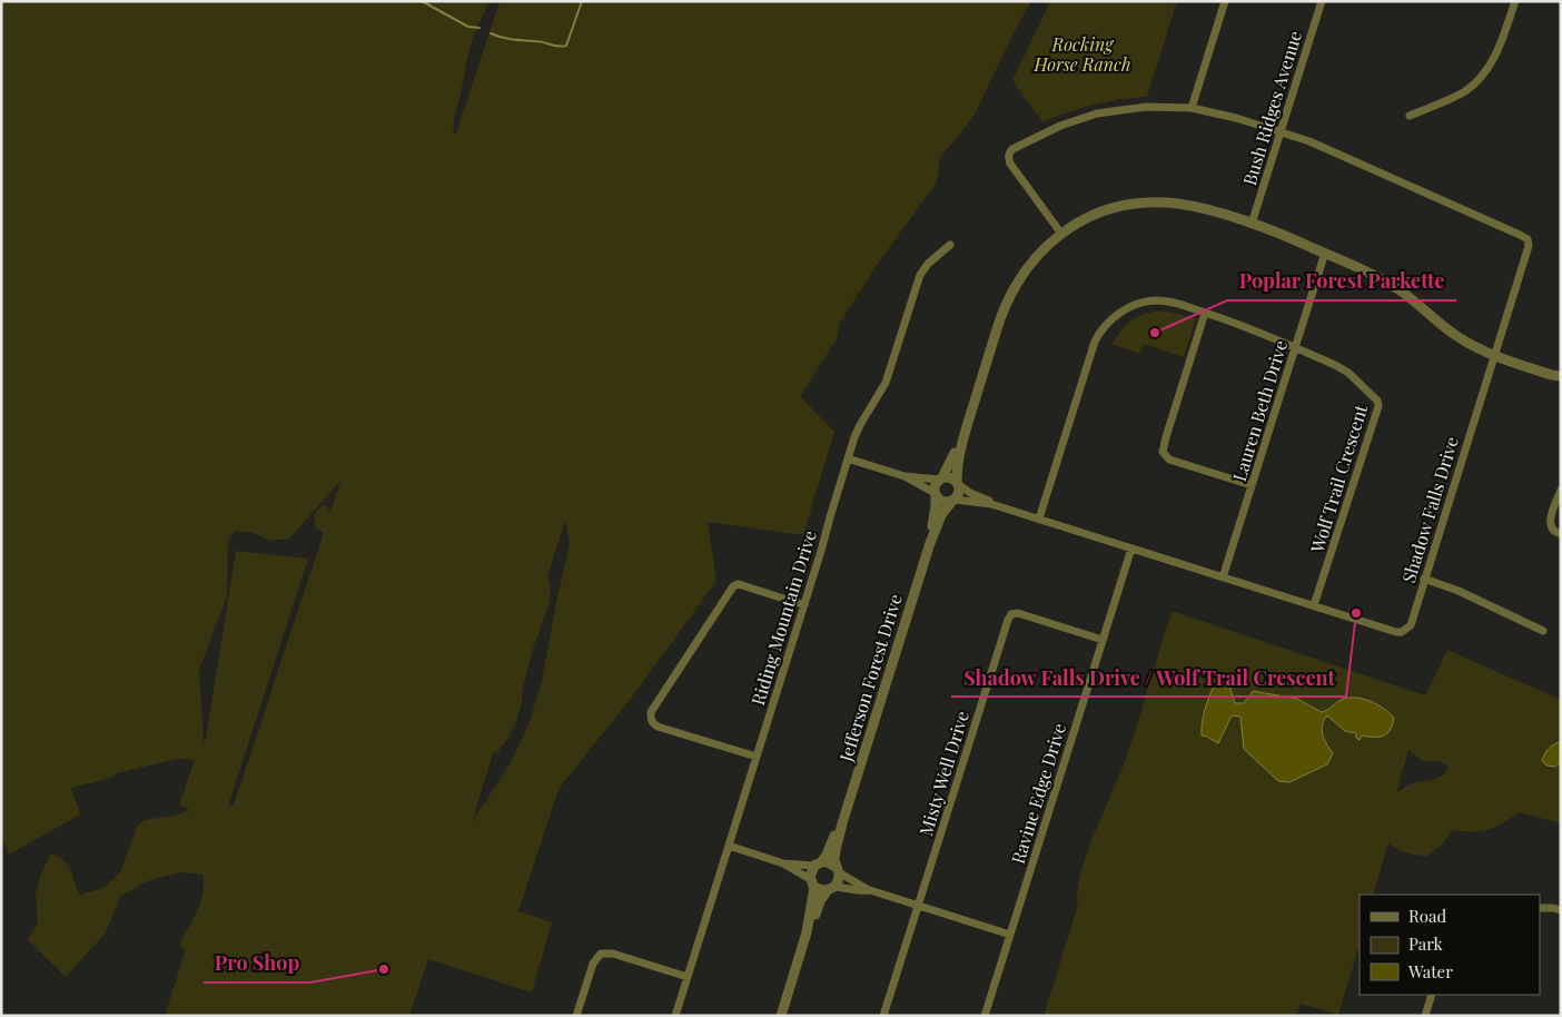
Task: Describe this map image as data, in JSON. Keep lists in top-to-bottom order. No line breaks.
{"streets":{"street":["Bush Ridges Avenue","Lauren Beth Drive","Wolf Trail Crescent","Shadow Falls Drive","Riding Mountain Drive","Jefferson Forest Drive","Misty Well Drive","Ravine Edge Drive"]},"crossings":[["Bush Ridges Avenue","Shadow Falls Drive"],["Lauren Beth Drive","Wolf Trail Crescent"],["Lauren Beth Drive","Shadow Falls Drive"],["Wolf Trail Crescent","Shadow Falls Drive"],["Shadow Falls Drive","Jefferson Forest Drive"],["Shadow Falls Drive","Ravine Edge Drive"],["Misty Well Drive","Ravine Edge Drive"]],"parks":["Rocking Horse Ranch"],"places":["Poplar Forest Parkette","Shadow Falls Drive / Wolf Trail Crescent","Pro Shop"],"legend":["Road","Park","Water"]}
